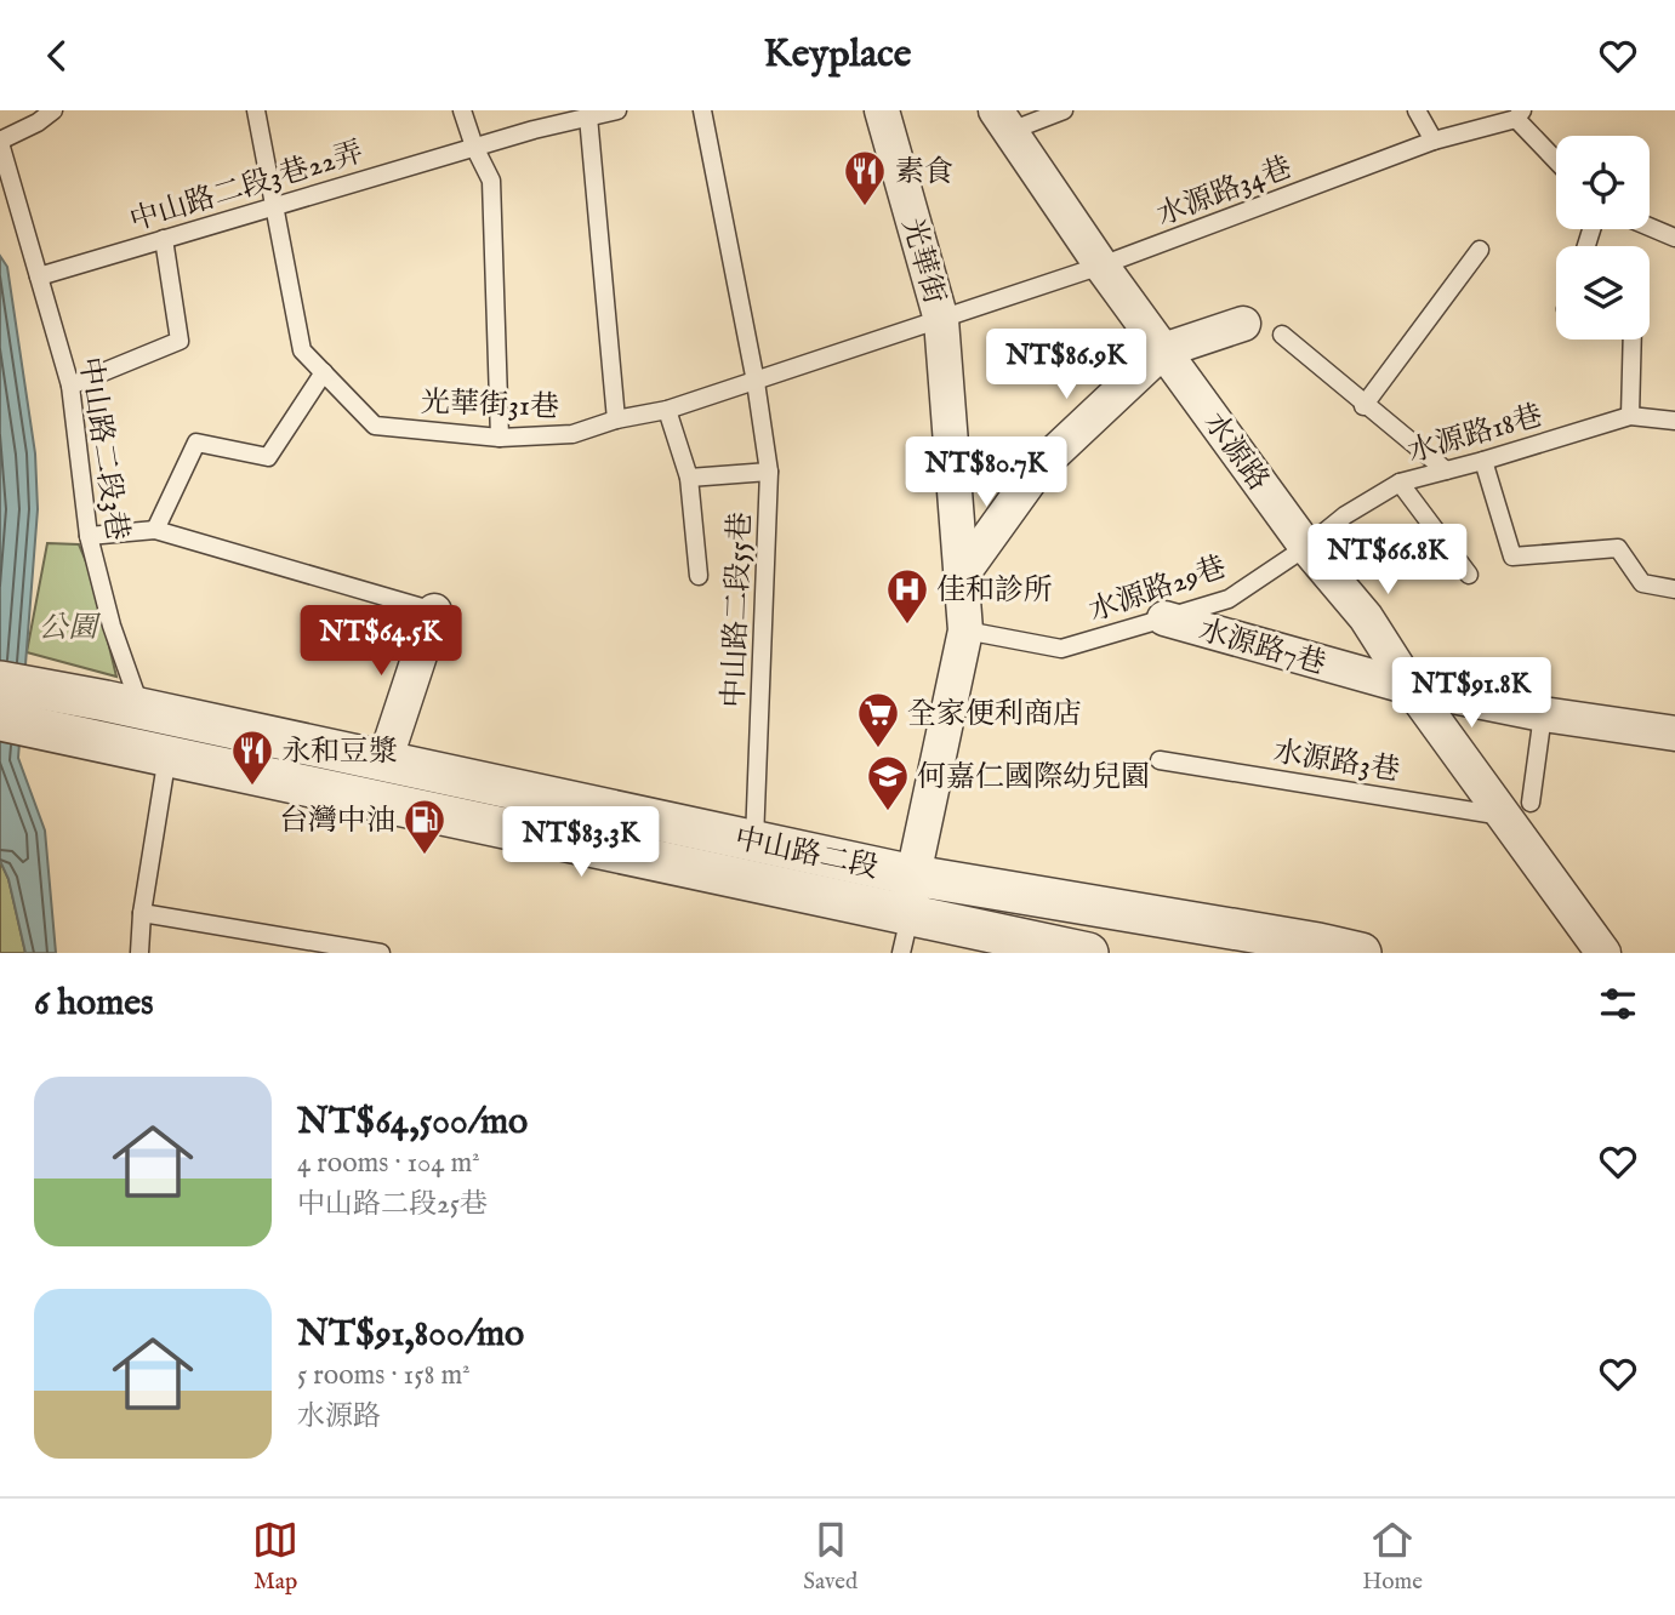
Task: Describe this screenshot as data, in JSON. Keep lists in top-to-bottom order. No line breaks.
{"streets":{"street":["光華街","水源路","水源路7巷","中山路二段"],"lane":["中山路二段3巷22弄","水源路34巷","光華街31巷","水源路18巷","中山路二段3巷","水源路29巷","中山路二段55巷","水源路3巷"]},"crossings":[["中山路二段3巷22弄","光華街31巷"],["中山路二段3巷22弄","中山路二段3巷"],["水源路34巷","光華街"],["水源路34巷","光華街31巷"],["水源路34巷","水源路"],["光華街","光華街31巷"],["光華街","水源路29巷"],["光華街","中山路二段"],["光華街31巷","中山路二段55巷"],["水源路18巷","水源路"],["水源路18巷","水源路29巷"],["中山路二段3巷","中山路二段"],["水源路","水源路29巷"],["水源路","水源路7巷"],["水源路","水源路3巷"],["水源路29巷","水源路7巷"],["中山路二段55巷","中山路二段"]],"parks":["公園"],"places":{"restaurant":["素食","永和豆漿"],"hospital":["佳和診所"],"supermarket":["全家便利商店"],"school or university":["何嘉仁國際幼兒園"],"fuel station":["台灣中油"]},"page":{"header":"Keyplace","price":["NT$86.9K","NT$80.7K","NT$66.8K","NT$64.5K","NT$91.8K","NT$83.3K"],"heading":"6 homes","list":[{"name":"NT$64,500/mo","note":"4 rooms · 104 m² · 中山路二段25巷"},{"name":"NT$91,800/mo","note":"5 rooms · 158 m² · 水源路"}],"tabs":["Map","Saved","Home"]}}
